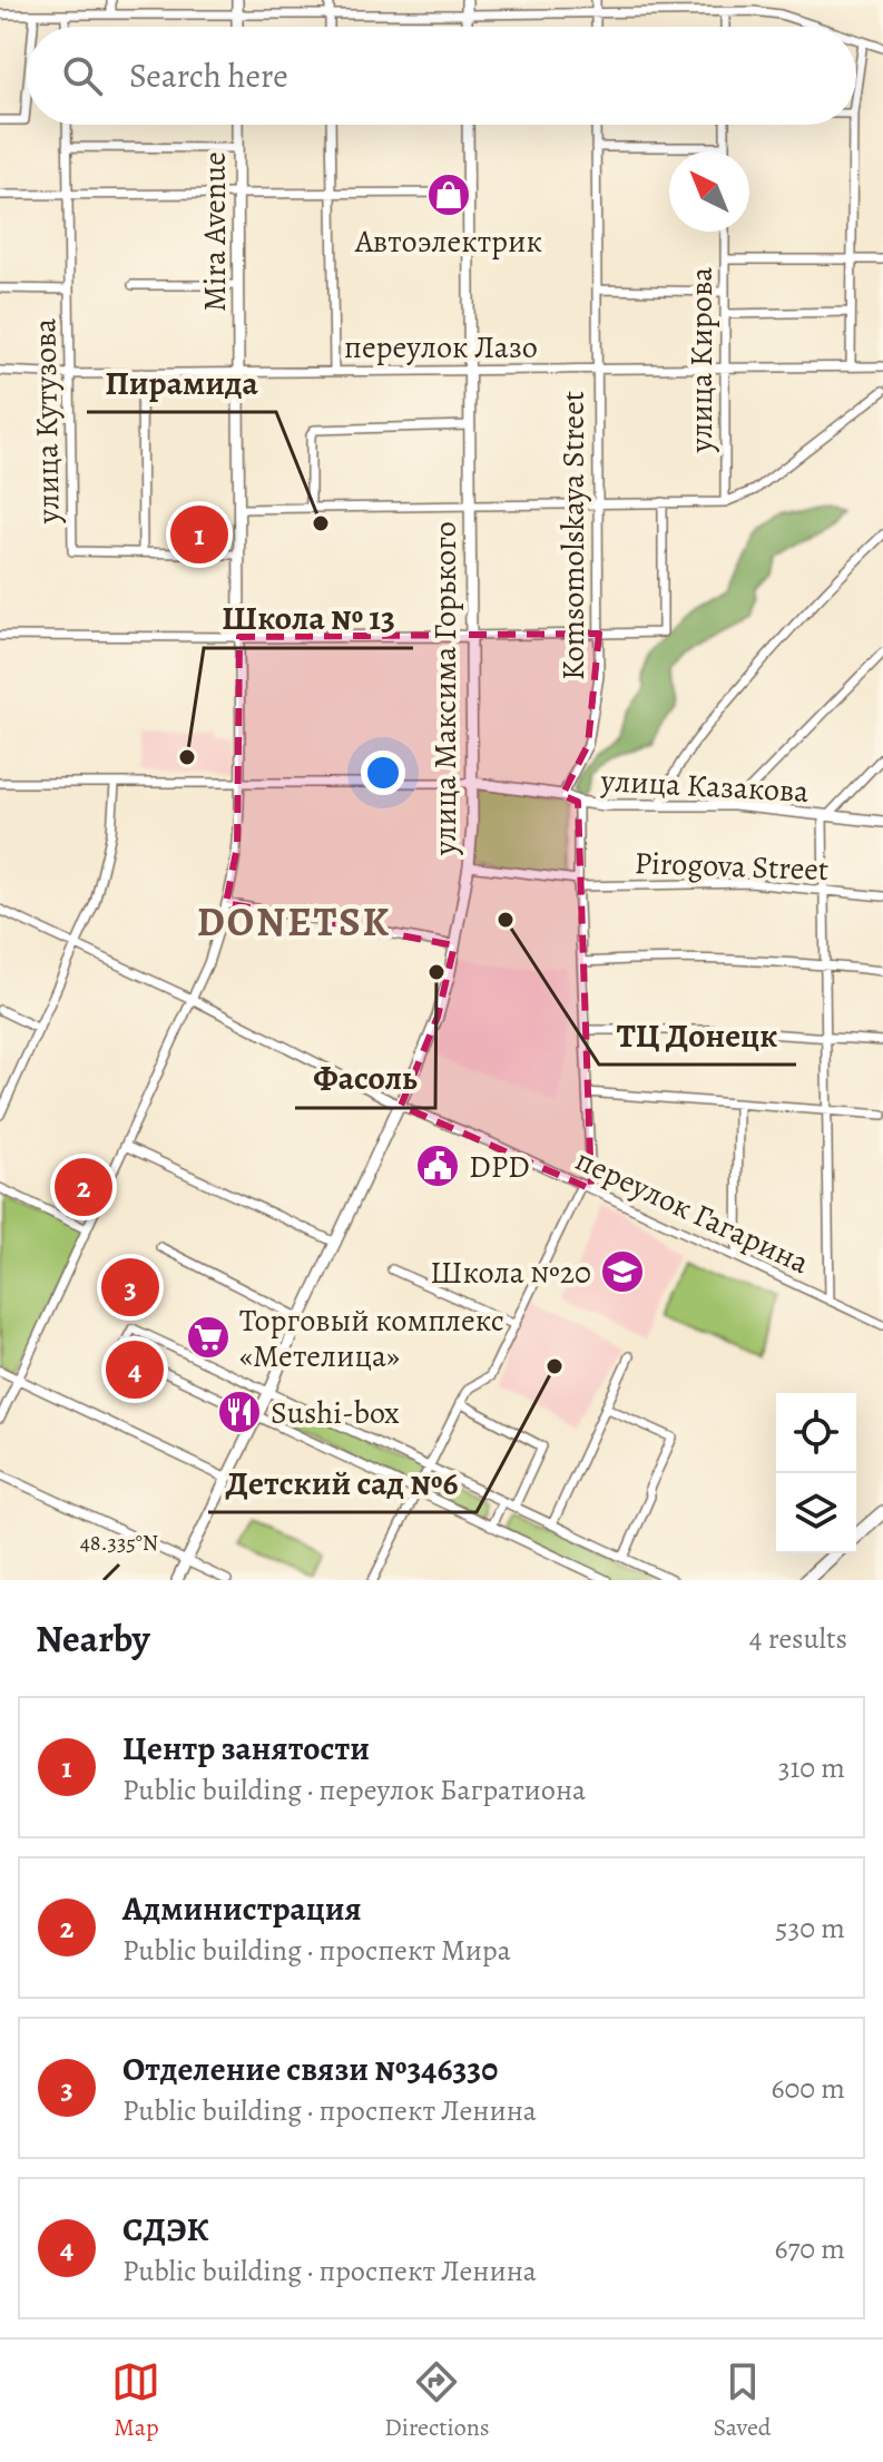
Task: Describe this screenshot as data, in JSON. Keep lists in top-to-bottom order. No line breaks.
{"streets":{"main road":["Mira Avenue","улица Максима Горького","улица Казакова"],"street":["переулок Лазо","улица Кирова","улица Кутузова","Komsomolskaya Street","Pirogova Street","переулок Гагарина"]},"crossings":[["Mira Avenue","переулок Лазо"],["Mira Avenue","переулок Гагарина"],["переулок Лазо","улица Кирова"],["переулок Лазо","улица Кутузова"],["переулок Лазо","Komsomolskaya Street"],["переулок Лазо","улица Максима Горького"],["Komsomolskaya Street","улица Казакова"],["улица Максима Горького","улица Казакова"],["улица Максима Горького","Pirogova Street"],["улица Максима Горького","переулок Гагарина"]],"districts":["DONETSK"],"places":{"shop":["Автоэлектрик"],"other":["Пирамида","Школа № 13","ТЦ Донецк","Фасоль","Детский сад №6"],"public building":["DPD"],"school or university":["Школа №20"],"supermarket":["Торговый комплекс «Метелица»"],"restaurant":["Sushi-box"]},"north":"top left","page":{"search":"Search here","pins":["1","2","3","4"],"heading":["Nearby","4 results"],"list":[{"mark":"1","name":"Центр занятости","note":"Public building · переулок Багратиона","value":"310 m"},{"mark":"2","name":"Администрация","note":"Public building · проспект Мира","value":"530 m"},{"mark":"3","name":"Отделение связи №346330","note":"Public building · проспект Ленина","value":"600 m"},{"mark":"4","name":"СДЭК","note":"Public building · проспект Ленина","value":"670 m"}],"nav":["Map","Directions","Saved"]},"coordinates":["48.335°N"]}
